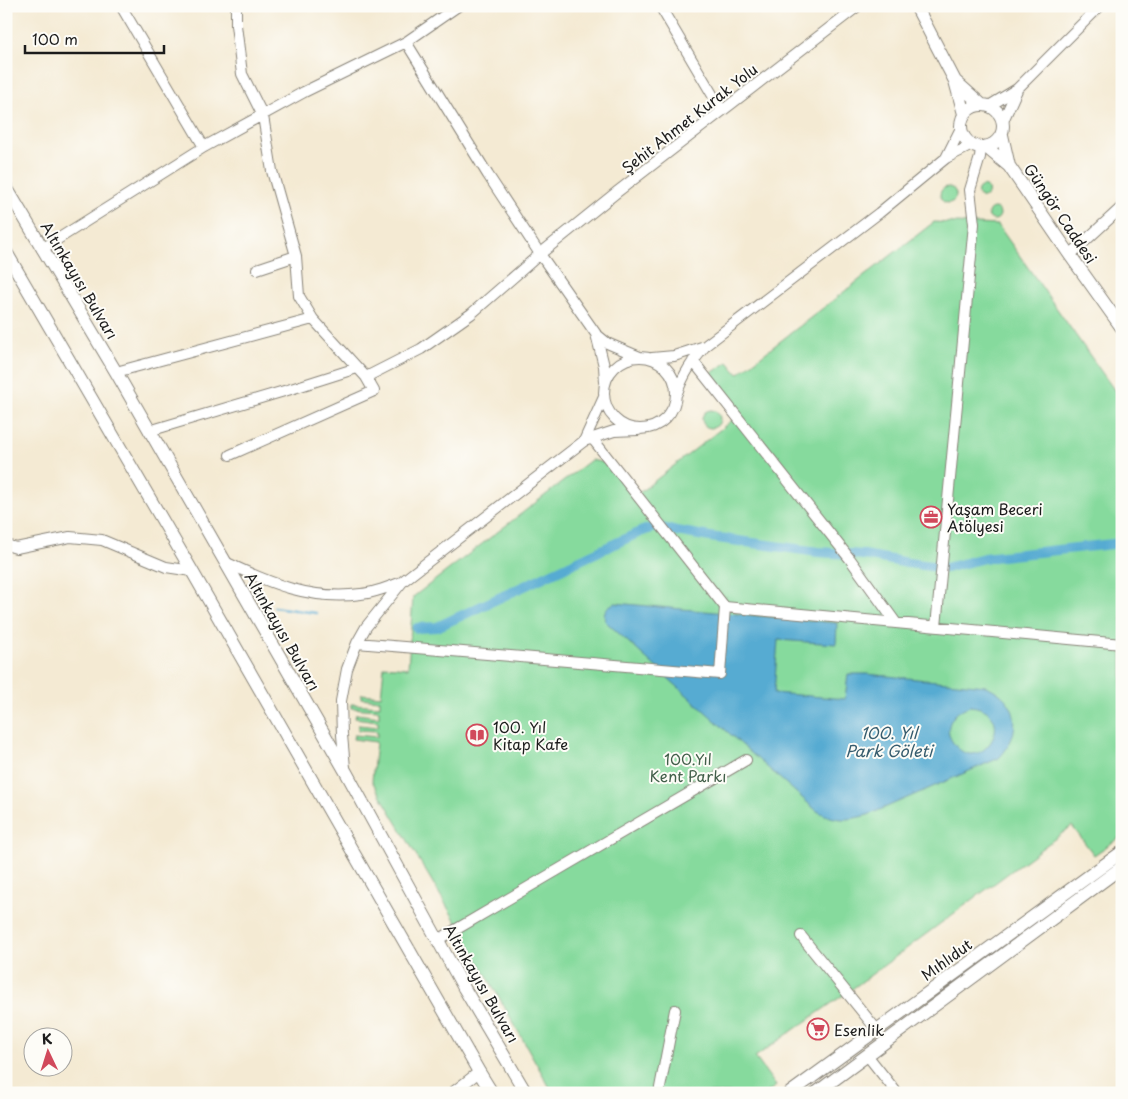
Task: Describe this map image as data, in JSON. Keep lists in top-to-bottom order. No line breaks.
{"streets":{"main road":["Güngör Caddesi","Altınkayısı Bulvarı","Mıhlıdut"],"street":["Şehit Ahmet Kurak Yolu"]},"water":["100. Yıl Park Göleti"],"parks":["100.Yıl Kent Parkı"],"places":{"office":["Yaşam Beceri Atölyesi"],"library":["100. Yıl Kitap Kafe"],"supermarket":["Esenlik"]},"scale_bar":"100 m","north":"top"}
